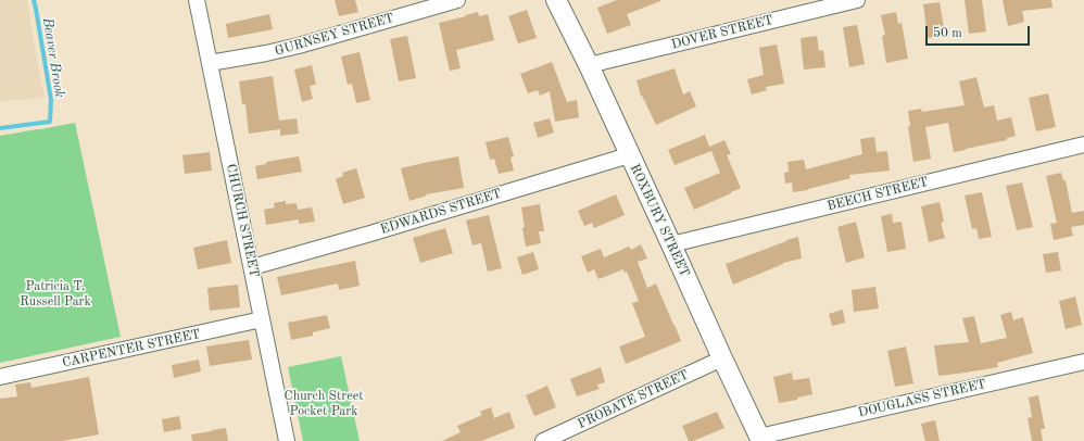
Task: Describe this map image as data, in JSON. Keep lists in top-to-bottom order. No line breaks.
{"streets":{"street":["DOVER STREET","GURNSEY STREET","BEECH STREET","EDWARDS STREET","CHURCH STREET","ROXBURY STREET","CARPENTER STREET","DOUGLASS STREET","PROBATE STREET"]},"crossings":[["DOVER STREET","ROXBURY STREET"],["GURNSEY STREET","CHURCH STREET"],["BEECH STREET","ROXBURY STREET"],["EDWARDS STREET","CHURCH STREET"],["EDWARDS STREET","ROXBURY STREET"],["CHURCH STREET","CARPENTER STREET"],["ROXBURY STREET","DOUGLASS STREET"],["ROXBURY STREET","PROBATE STREET"]],"water":["Beaver Brook"],"parks":["Patricia T. Russell Park","Church Street Pocket Park"],"scale_bar":"50 m"}
